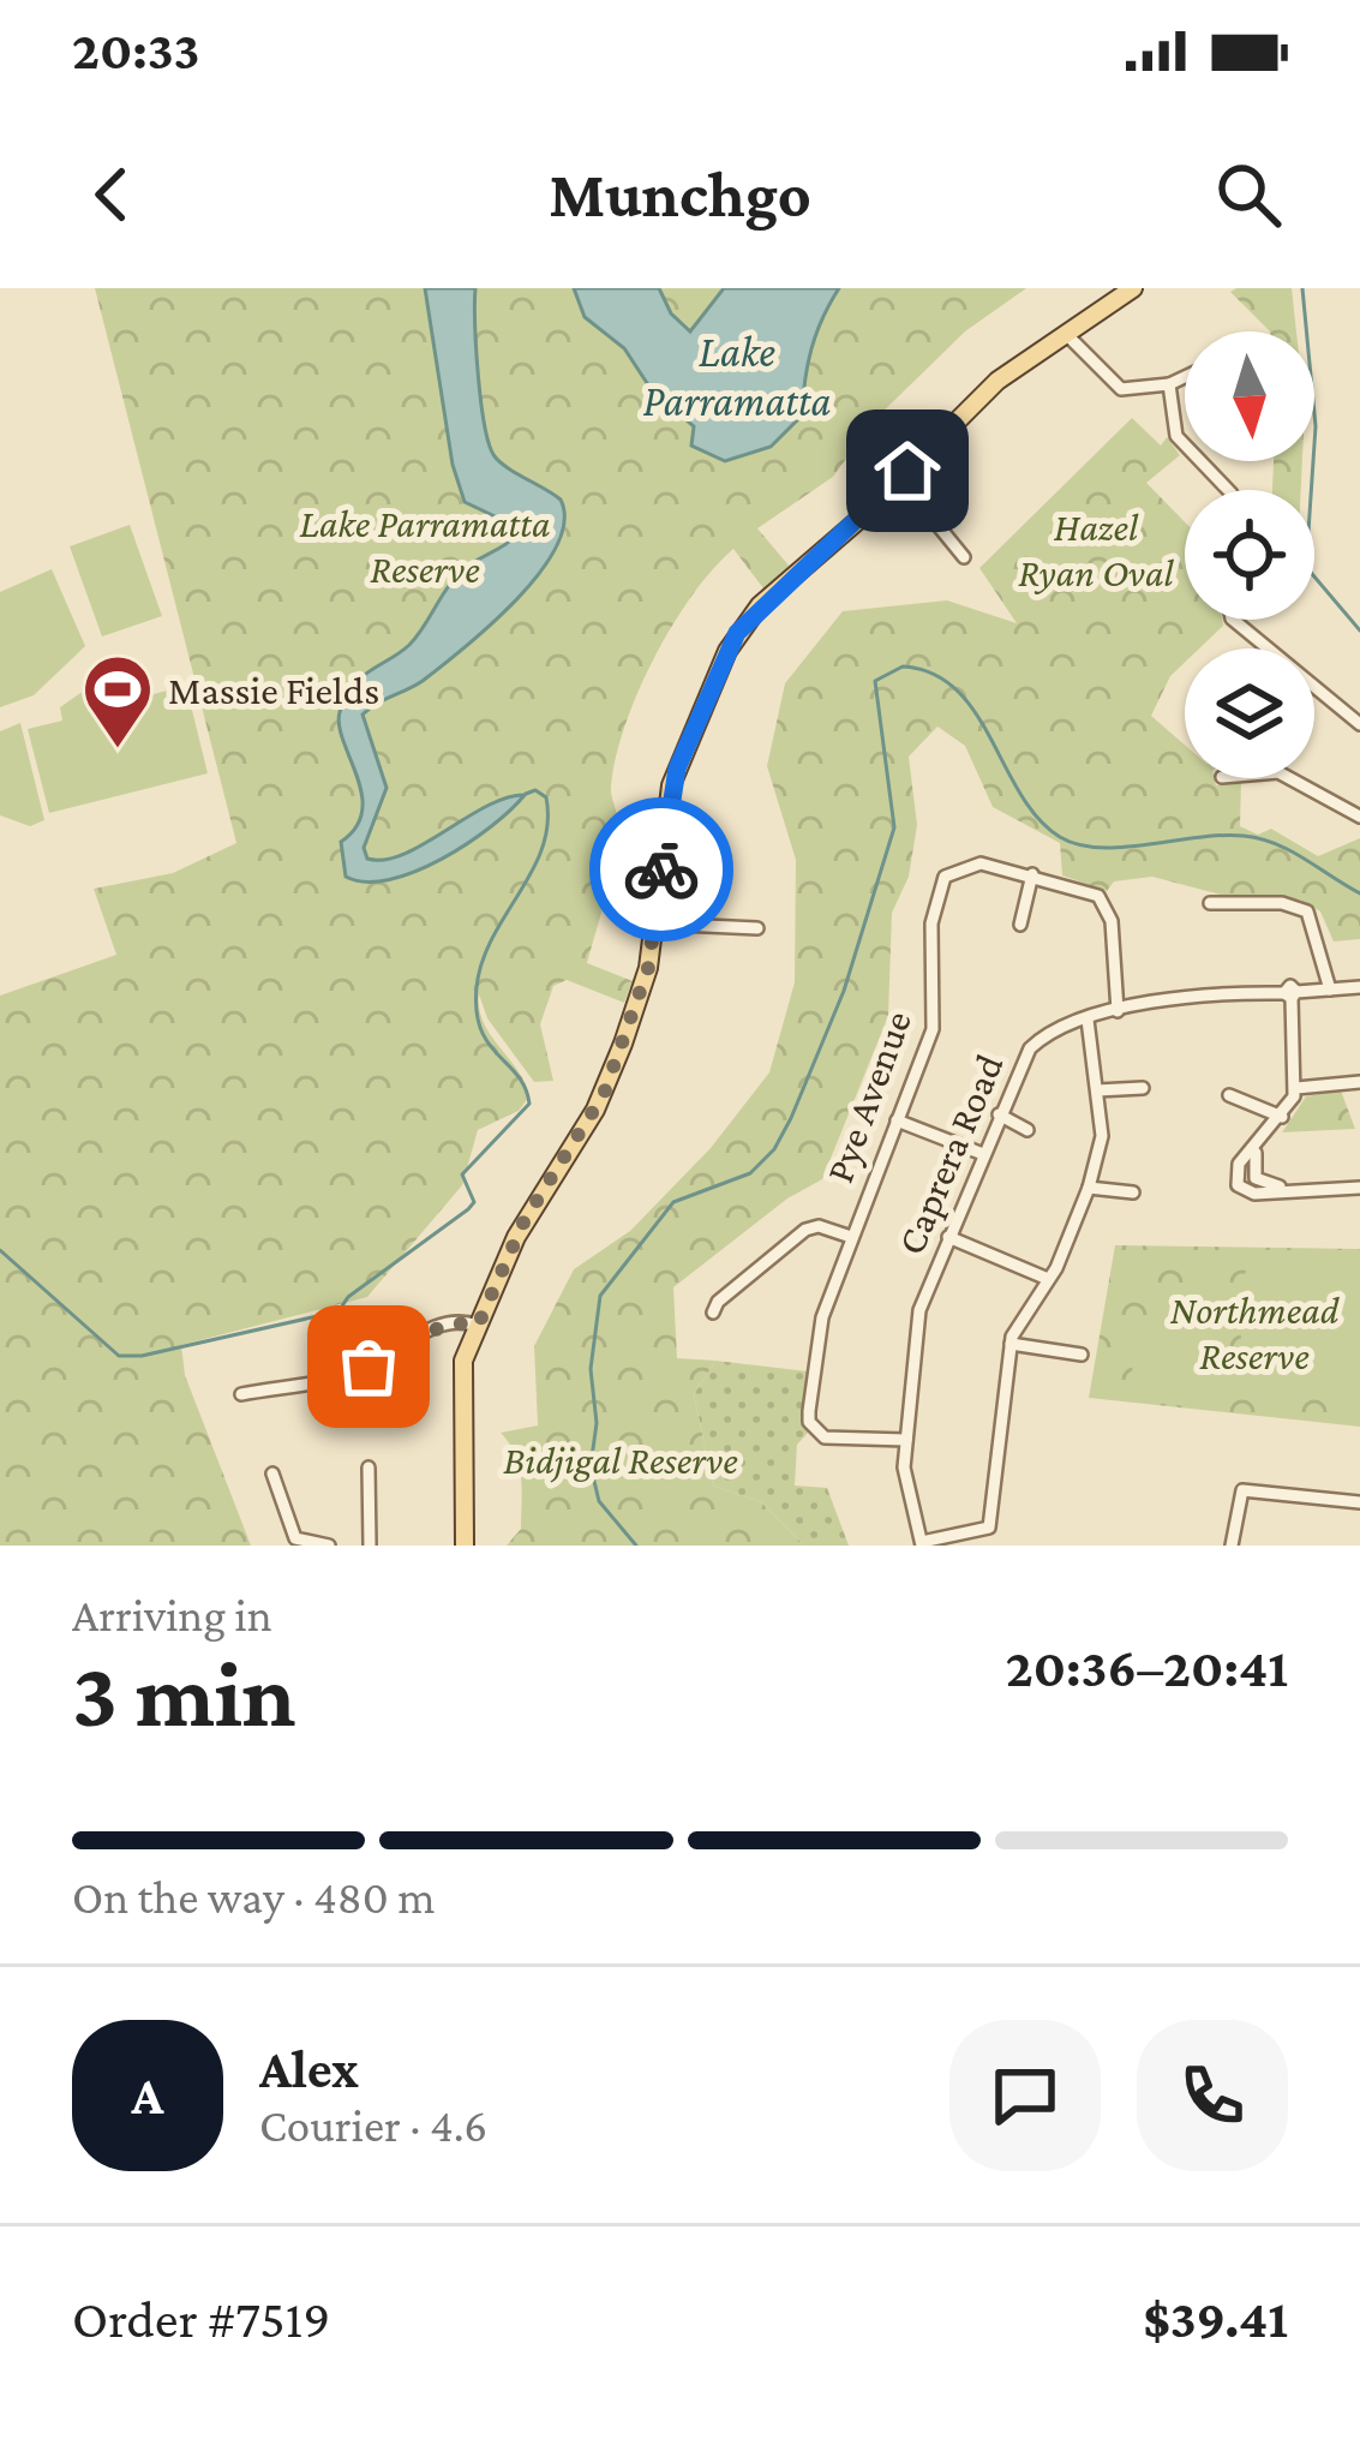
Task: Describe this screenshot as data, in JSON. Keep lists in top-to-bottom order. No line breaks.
{"streets":{"street":["Pye Avenue","Caprera Road"]},"crossings":[["Pye Avenue","Caprera Road"]],"water":["Lake Parramatta"],"parks":["Lake Parramatta Reserve","Hazel Ryan Oval","Northmead Reserve","Bidjigal Reserve"],"places":{"sports":["Massie Fields"]},"north":"bottom","page":{"status":"20:33","header":"Munchgo","heading":["3 min","Arriving in","20:36–20:41"],"panel":["Alex","Courier · 4.6","Order #7519","$39.41"],"bar":"On the way · 480 m","round":"A"}}
